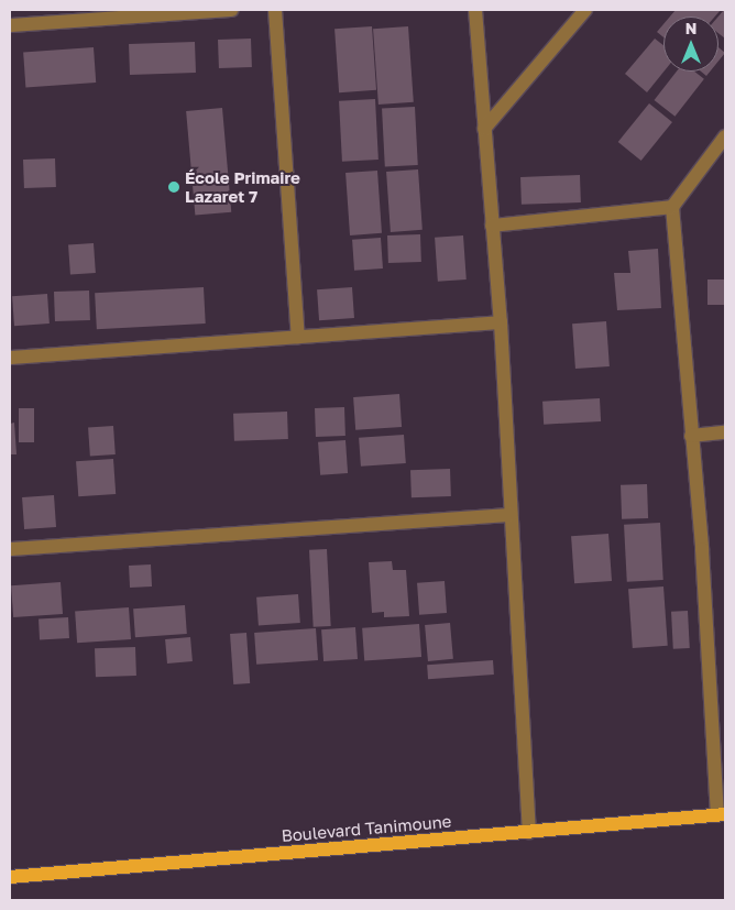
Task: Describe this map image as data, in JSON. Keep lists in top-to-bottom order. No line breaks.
{"streets":{"main road":["Boulevard Tanimoune"]},"places":["École Primaire Lazaret 7"],"north":"top"}
